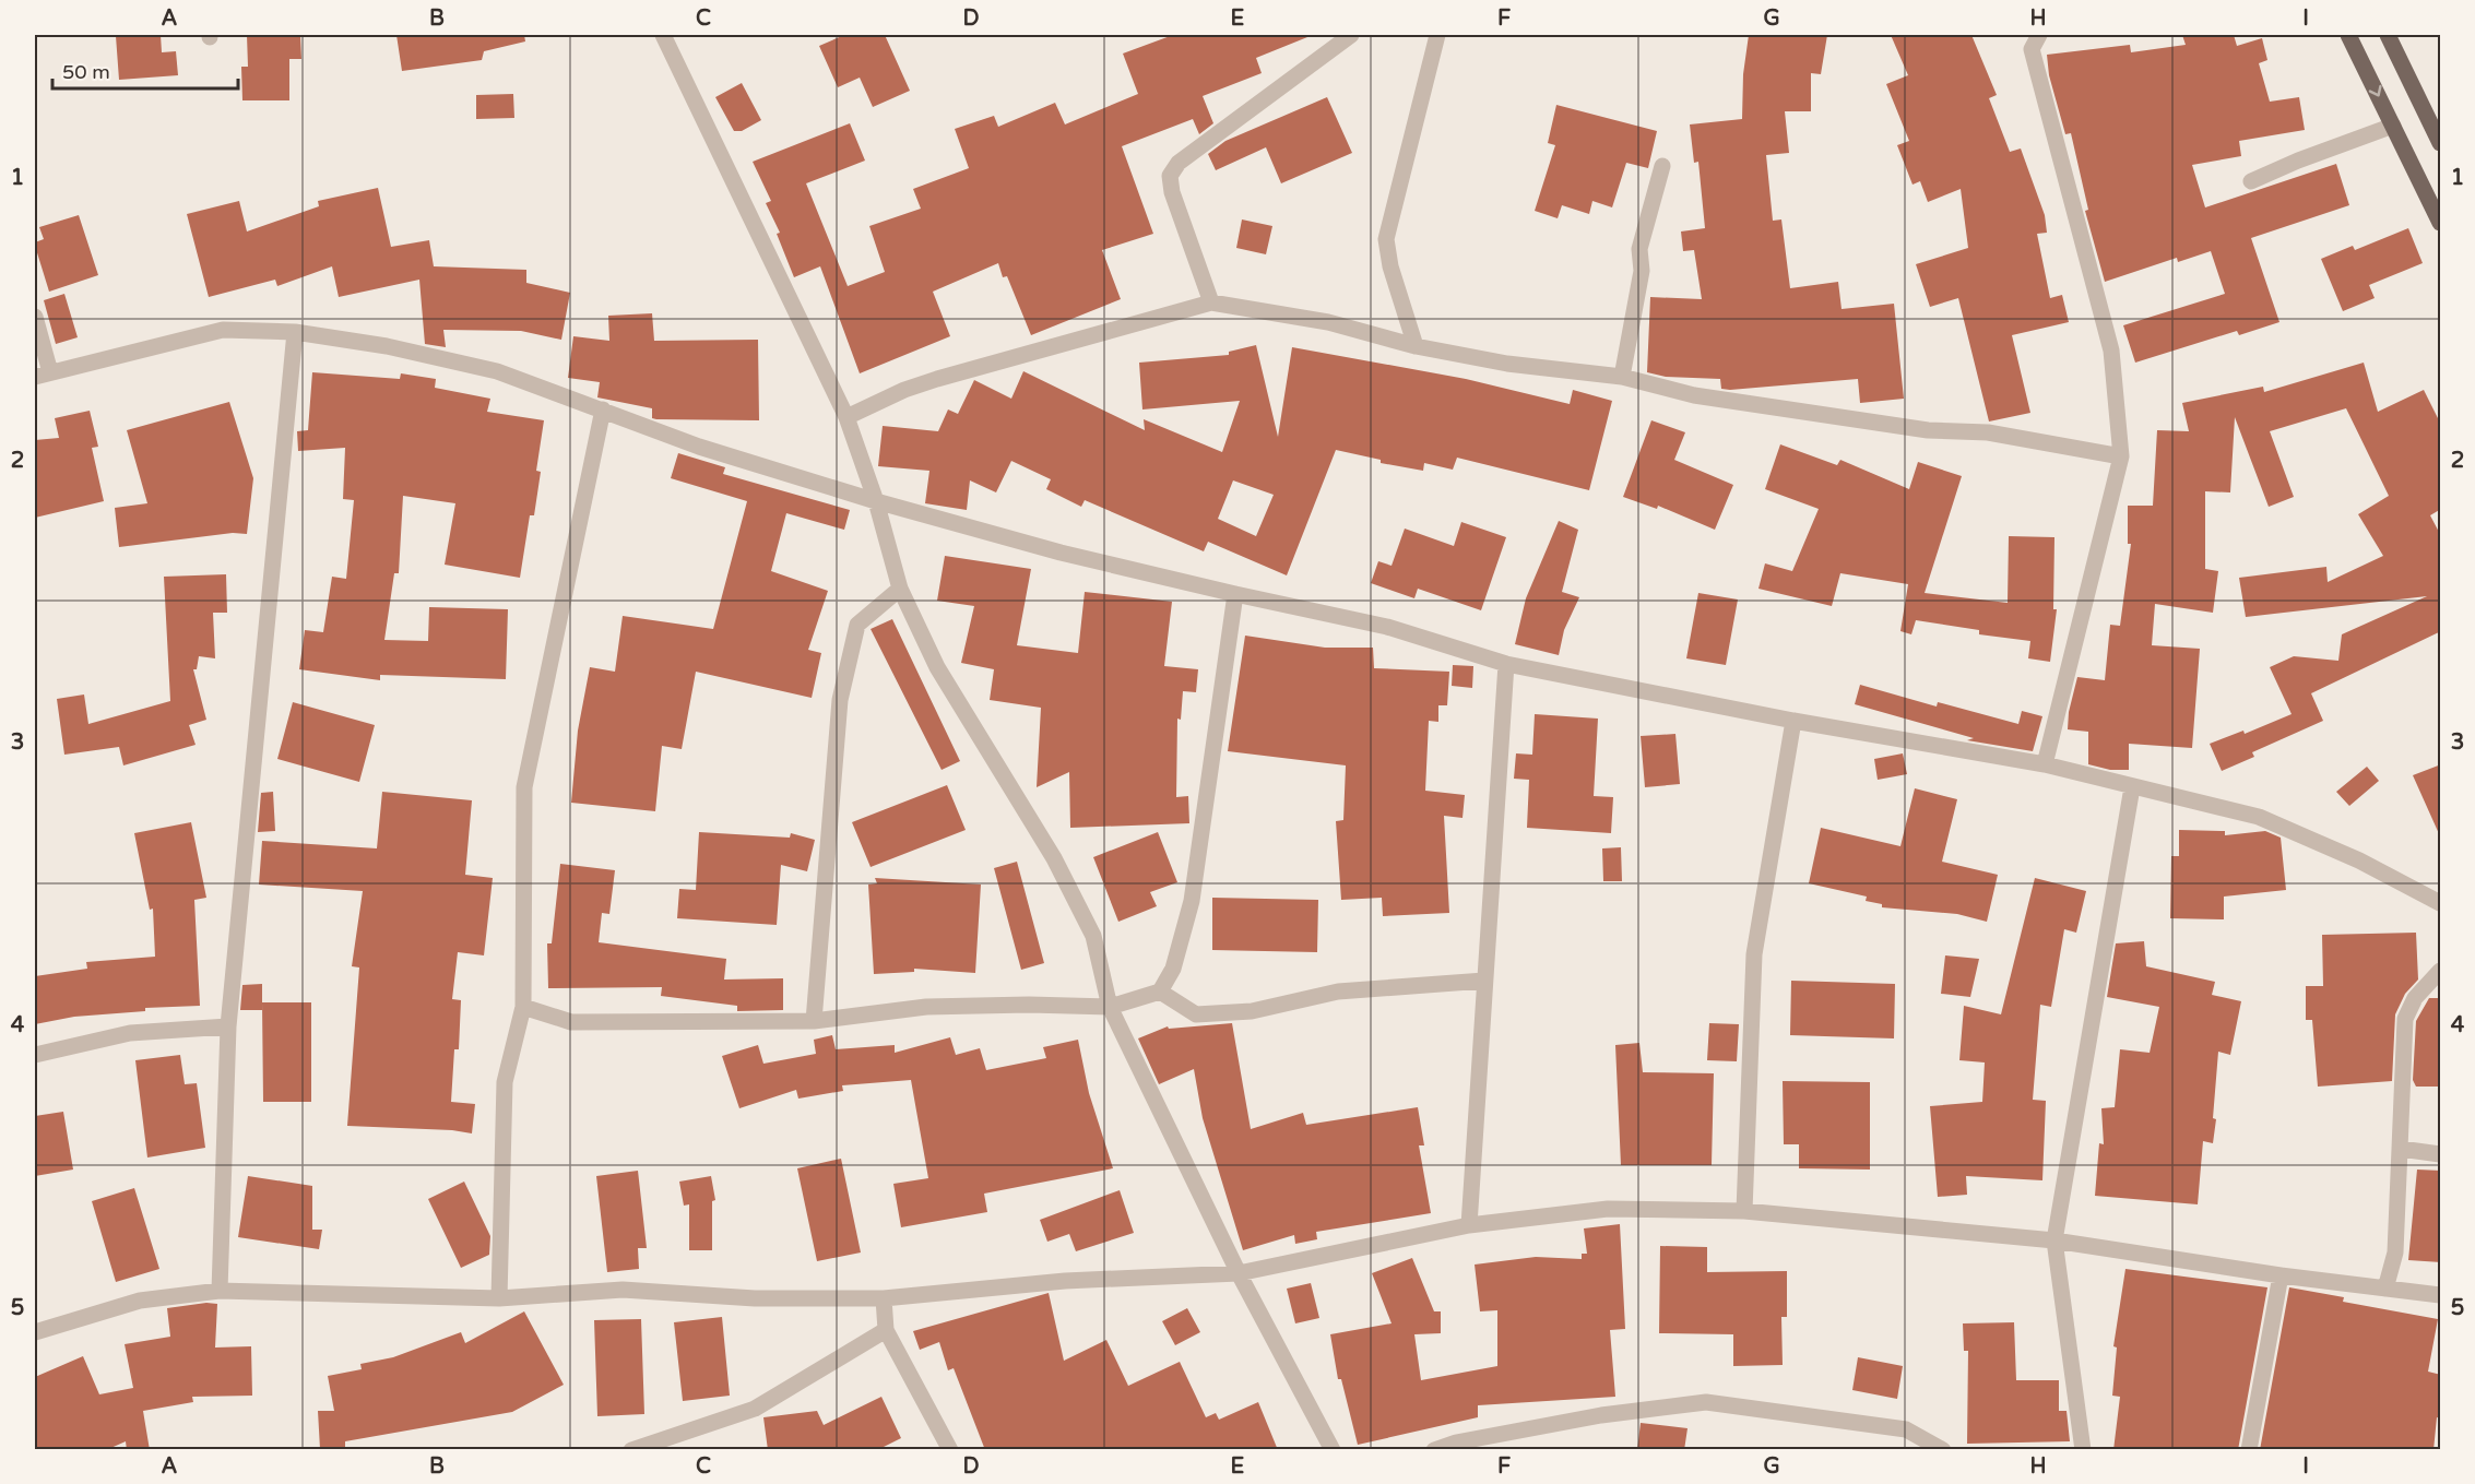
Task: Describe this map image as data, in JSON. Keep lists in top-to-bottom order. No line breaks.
{"scale_bar":"50 m","grid":{"columns":["A","B","C","D","E","F","G","H","I"],"rows":["1","2","3","4","5"]}}
